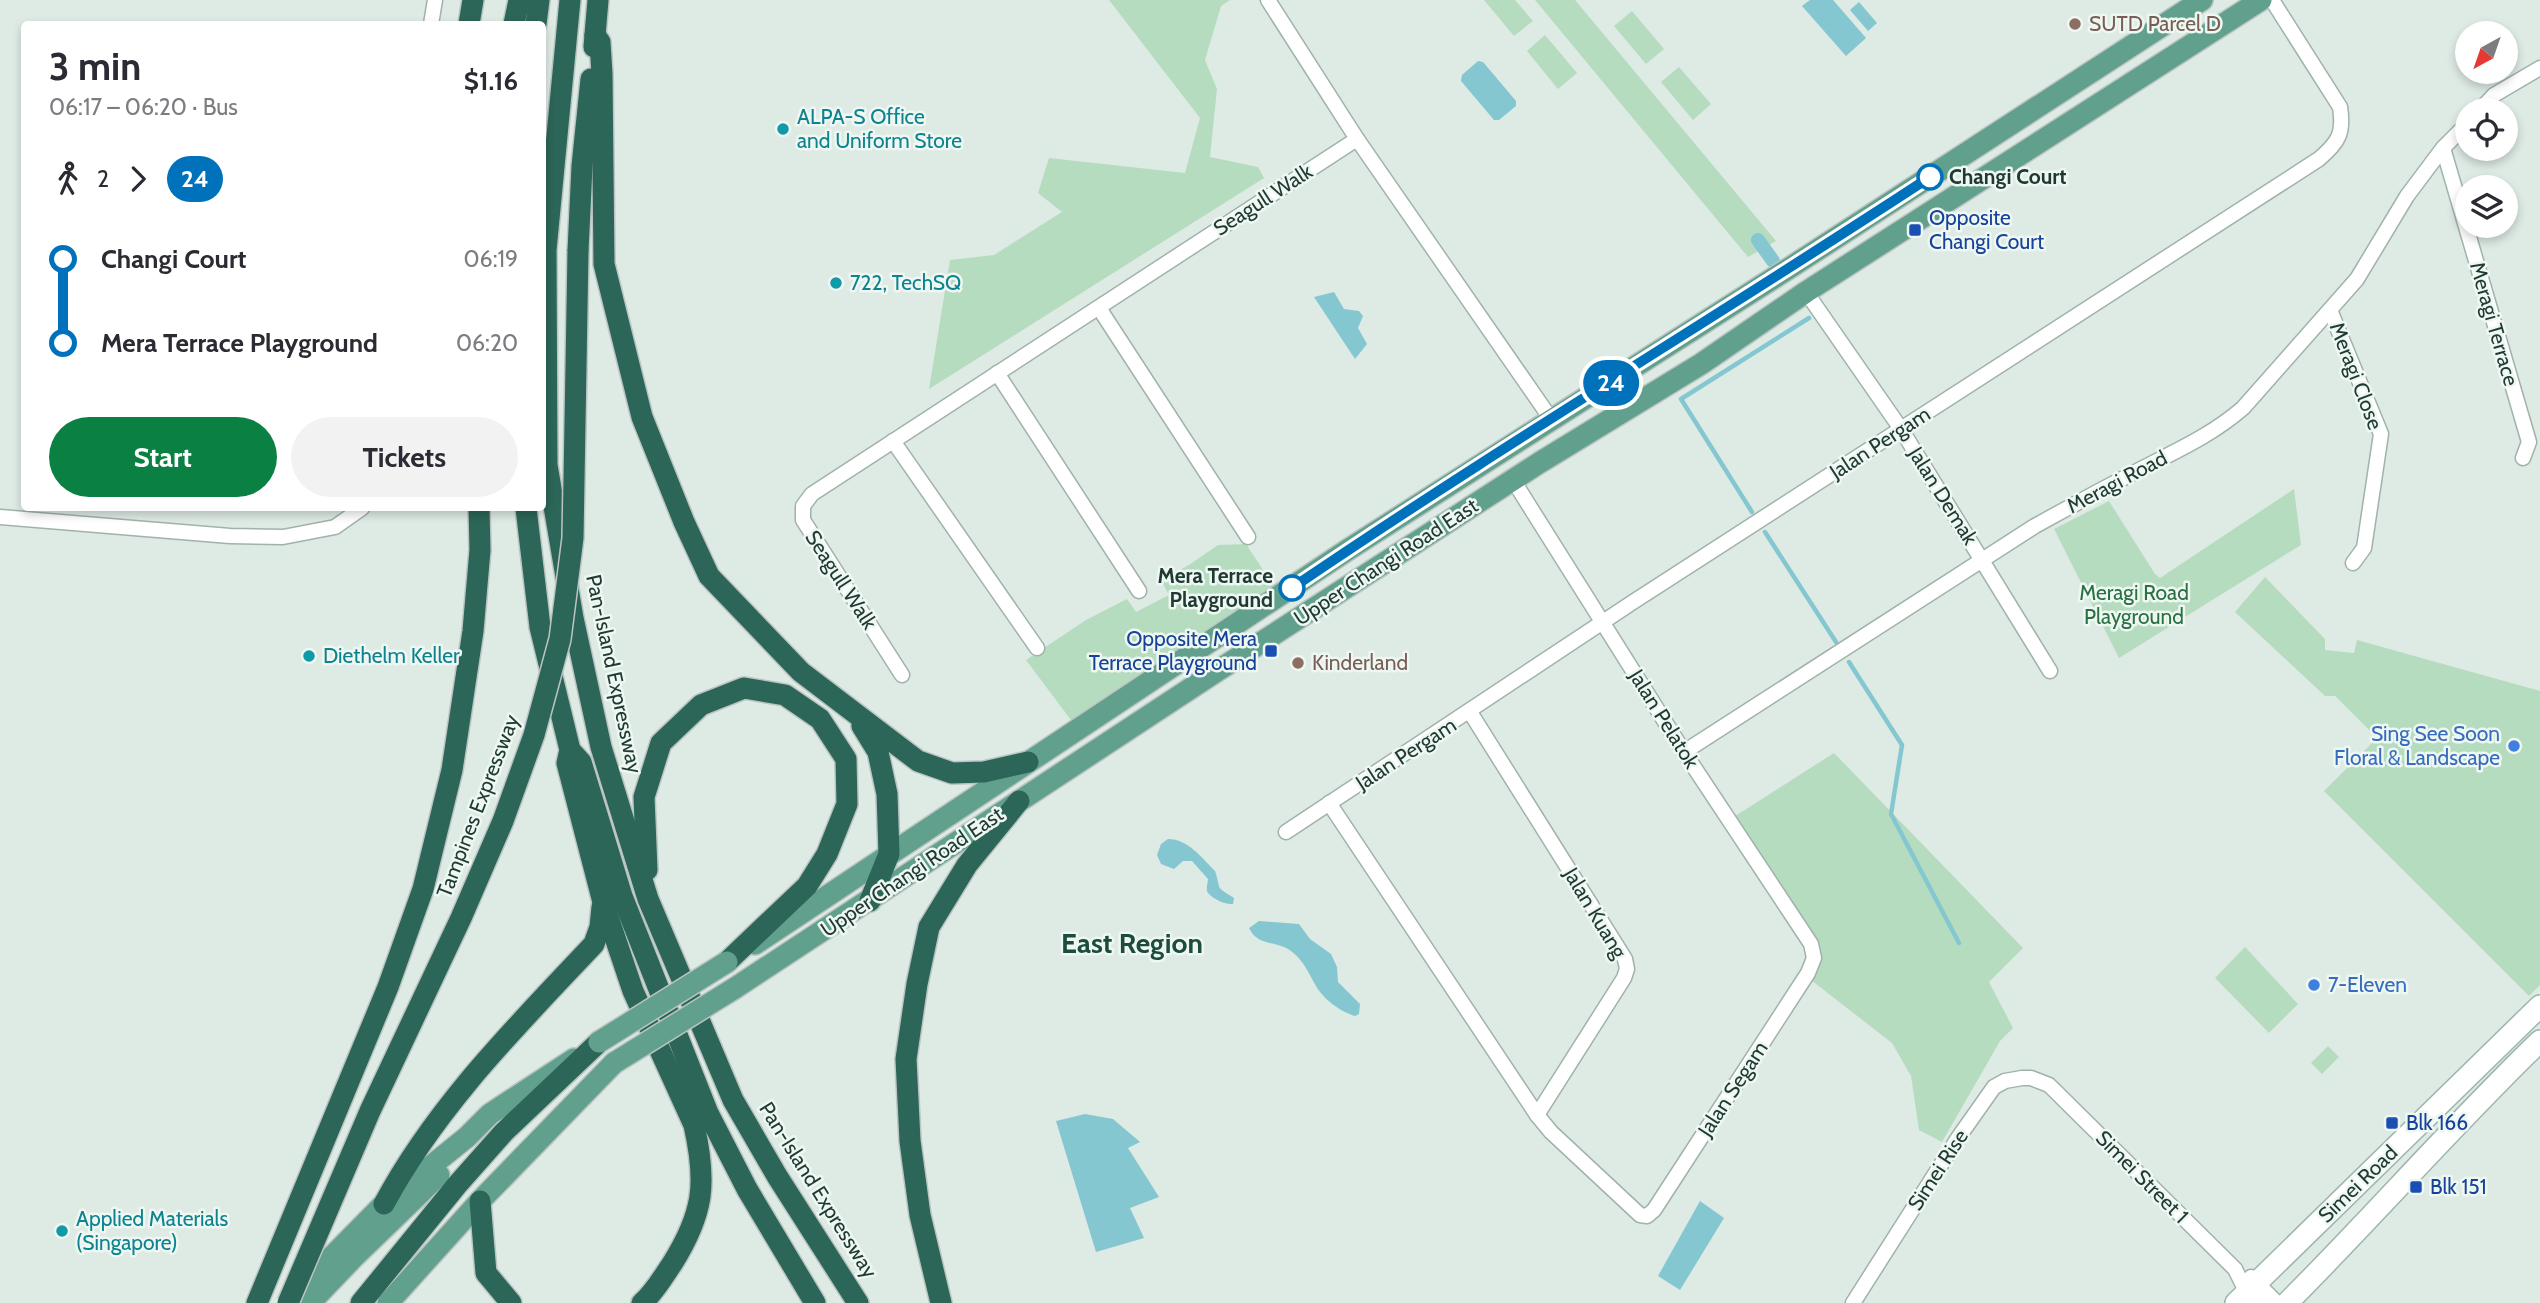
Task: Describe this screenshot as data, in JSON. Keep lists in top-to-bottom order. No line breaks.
{"streets":{"highway":["Pan-Island Expressway","Tampines Expressway"],"main road":["Upper Changi Road East","Simei Road"],"street":["Seagull Walk","Meragi Terrace","Meragi Close","Jalan Pergam","Meragi Road","Jalan Demak","Jalan Pelatok","Jalan Kuang","Jalan Segam","Simei Rise","Simei Street 1"]},"crossings":[["Meragi Terrace","Meragi Road"],["Meragi Close","Meragi Road"],["Jalan Pergam","Jalan Demak"],["Jalan Pergam","Jalan Pelatok"],["Jalan Pergam","Jalan Kuang"],["Meragi Road","Jalan Demak"],["Meragi Road","Jalan Pelatok"],["Jalan Demak","Upper Changi Road East"],["Upper Changi Road East","Jalan Pelatok"],["Upper Changi Road East","Tampines Expressway"],["Jalan Pelatok","Jalan Segam"],["Jalan Kuang","Jalan Segam"],["Simei Rise","Simei Street 1"],["Simei Street 1","Simei Road"]],"districts":["East Region"],"parks":["Meragi Road Playground"],"places":{"other":["SUTD Parcel D","ALPA-S Office and Uniform Store","Changi Court","722, TechSQ","Mera Terrace Playground","Diethelm Keller","Kinderland","Sing See Soon Floral & Landscape","7-Eleven","Applied Materials (Singapore)"],"transit":["Opposite Changi Court","Opposite Mera Terrace Playground","Blk 166","Blk 151"]},"lines":["bus line 24"],"north":"bottom left","page":{"on_map":"24","heading":["3 min","06:17 – 06:20 · Bus","$1.16"],"legs":["2","24"],"list":[{"name":"Changi Court","value":"06:19"},{"name":"Mera Terrace Playground","value":"06:20"}],"buttons":["Start","Tickets"]}}
